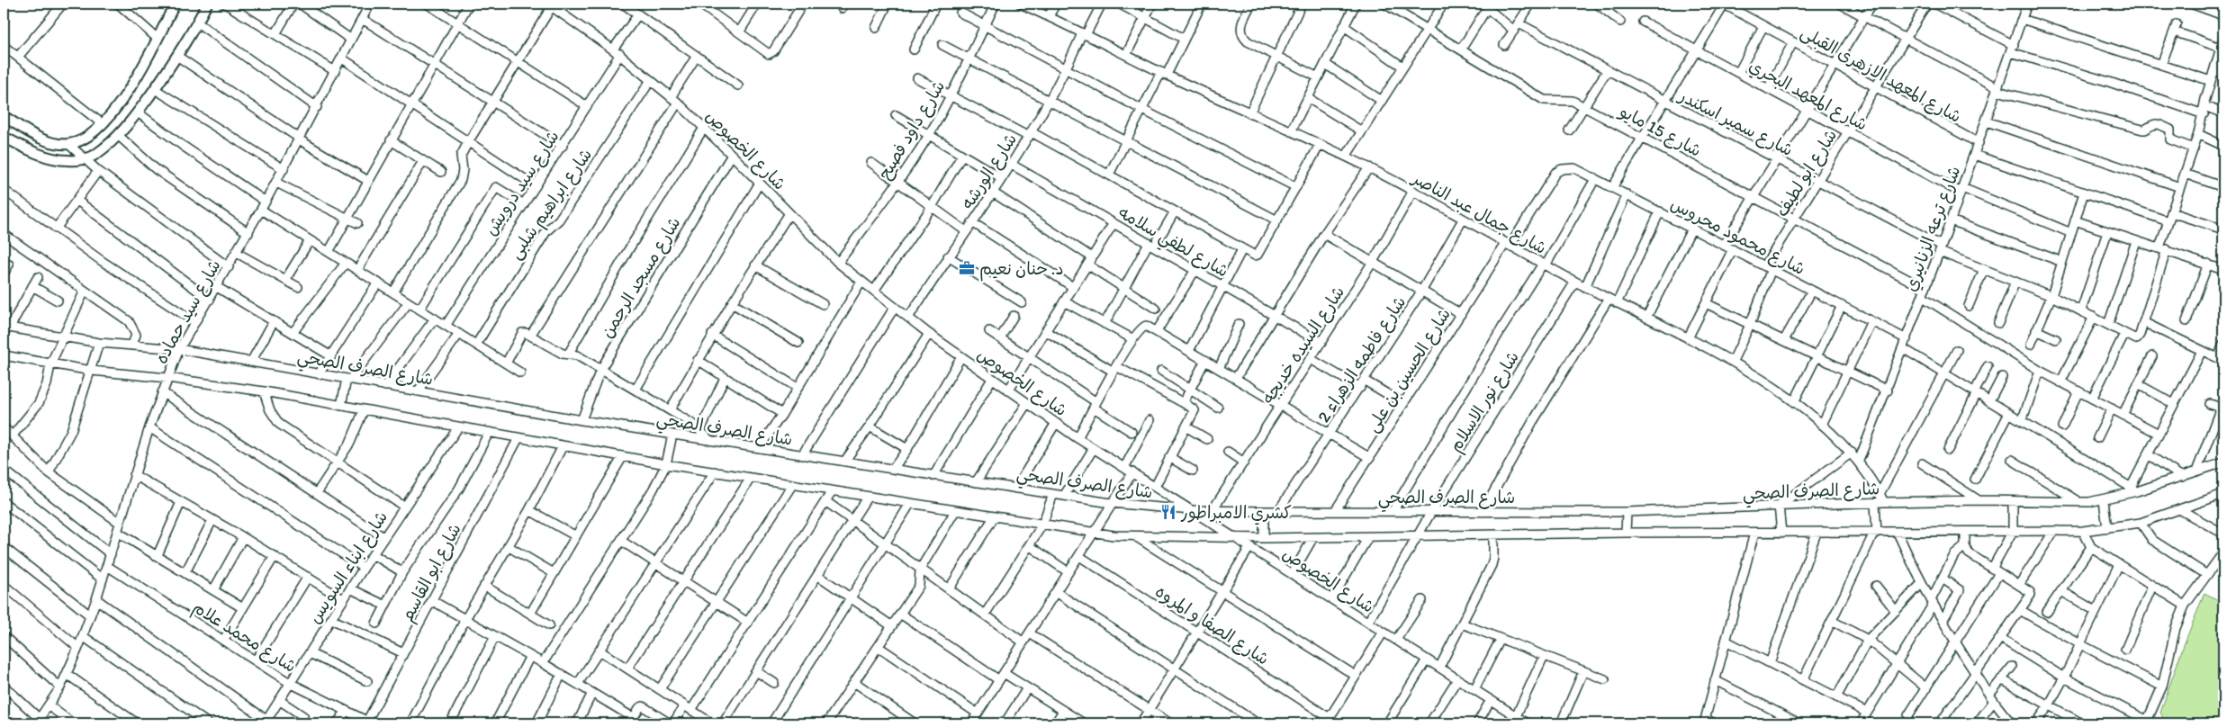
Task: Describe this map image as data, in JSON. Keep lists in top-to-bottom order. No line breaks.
{"streets":{"street":["شارع المعهد الازهرى القبلى","شارع المعهد البحري","شارع سمير اسكندر","شارع داود فصيح","شارع 15 مايو","شارع الخصوص","شارع الورشه","شارع ابو لطيف","شارع سيد درويش","شارع ابراهيم شلبى","شارع جمال عبد الناصر","شارع ترعه الزنانيري","شارع محمود محروس","شارع لطفي سلامه","شارع مسجد الرحمن","شارع سيد حماده","شارع السيده خديجه","شارع فاطمه الزهراء 2","شارع الصرف الصحي","شارع الحسين بن على","شارع نور الاسلام","شارع ابناء السويس","شارع ابو القاسم","شارع الصفا و المروه","شارع محمد علام"]},"crossings":[["شارع المعهد الازهرى القبلى","شارع ابو لطيف"],["شارع المعهد الازهرى القبلى","شارع ترعه الزنانيري"],["شارع المعهد البحري","شارع ابو لطيف"],["شارع المعهد البحري","شارع ترعه الزنانيري"],["شارع سمير اسكندر","شارع ابو لطيف"],["شارع سمير اسكندر","شارع ترعه الزنانيري"],["شارع داود فصيح","شارع الخصوص"],["شارع 15 مايو","شارع ابو لطيف"],["شارع 15 مايو","شارع ترعه الزنانيري"],["شارع الخصوص","شارع الورشه"],["شارع الخصوص","شارع سيد درويش"],["شارع الخصوص","شارع ابراهيم شلبى"],["شارع الخصوص","شارع مسجد الرحمن"],["شارع الخصوص","شارع الصرف الصحي"],["شارع الخصوص","شارع نور الاسلام"],["شارع الورشه","شارع جمال عبد الناصر"],["شارع الورشه","شارع لطفي سلامه"],["شارع ابو لطيف","شارع جمال عبد الناصر"],["شارع ابو لطيف","شارع محمود محروس"],["شارع جمال عبد الناصر","شارع ترعه الزنانيري"],["شارع جمال عبد الناصر","شارع السيده خديجه"],["شارع جمال عبد الناصر","شارع فاطمه الزهراء 2"],["شارع جمال عبد الناصر","شارع الصرف الصحي"],["شارع جمال عبد الناصر","شارع الحسين بن على"],["شارع جمال عبد الناصر","شارع نور الاسلام"],["شارع ترعه الزنانيري","شارع محمود محروس"],["شارع محمود محروس","شارع الحسين بن على"],["شارع لطفي سلامه","شارع السيده خديجه"],["شارع مسجد الرحمن","شارع الصرف الصحي"],["شارع سيد حماده","شارع الصرف الصحي"],["شارع سيد حماده","شارع محمد علام"],["شارع السيده خديجه","شارع الصرف الصحي"],["شارع فاطمه الزهراء 2","شارع الصرف الصحي"],["شارع الصرف الصحي","شارع الحسين بن على"],["شارع الصرف الصحي","شارع نور الاسلام"],["شارع ابناء السويس","شارع محمد علام"],["شارع ابو القاسم","شارع محمد علام"]],"places":{"office":["د. حنان نعيم"],"restaurant":["كشري الامبراطور"]}}
